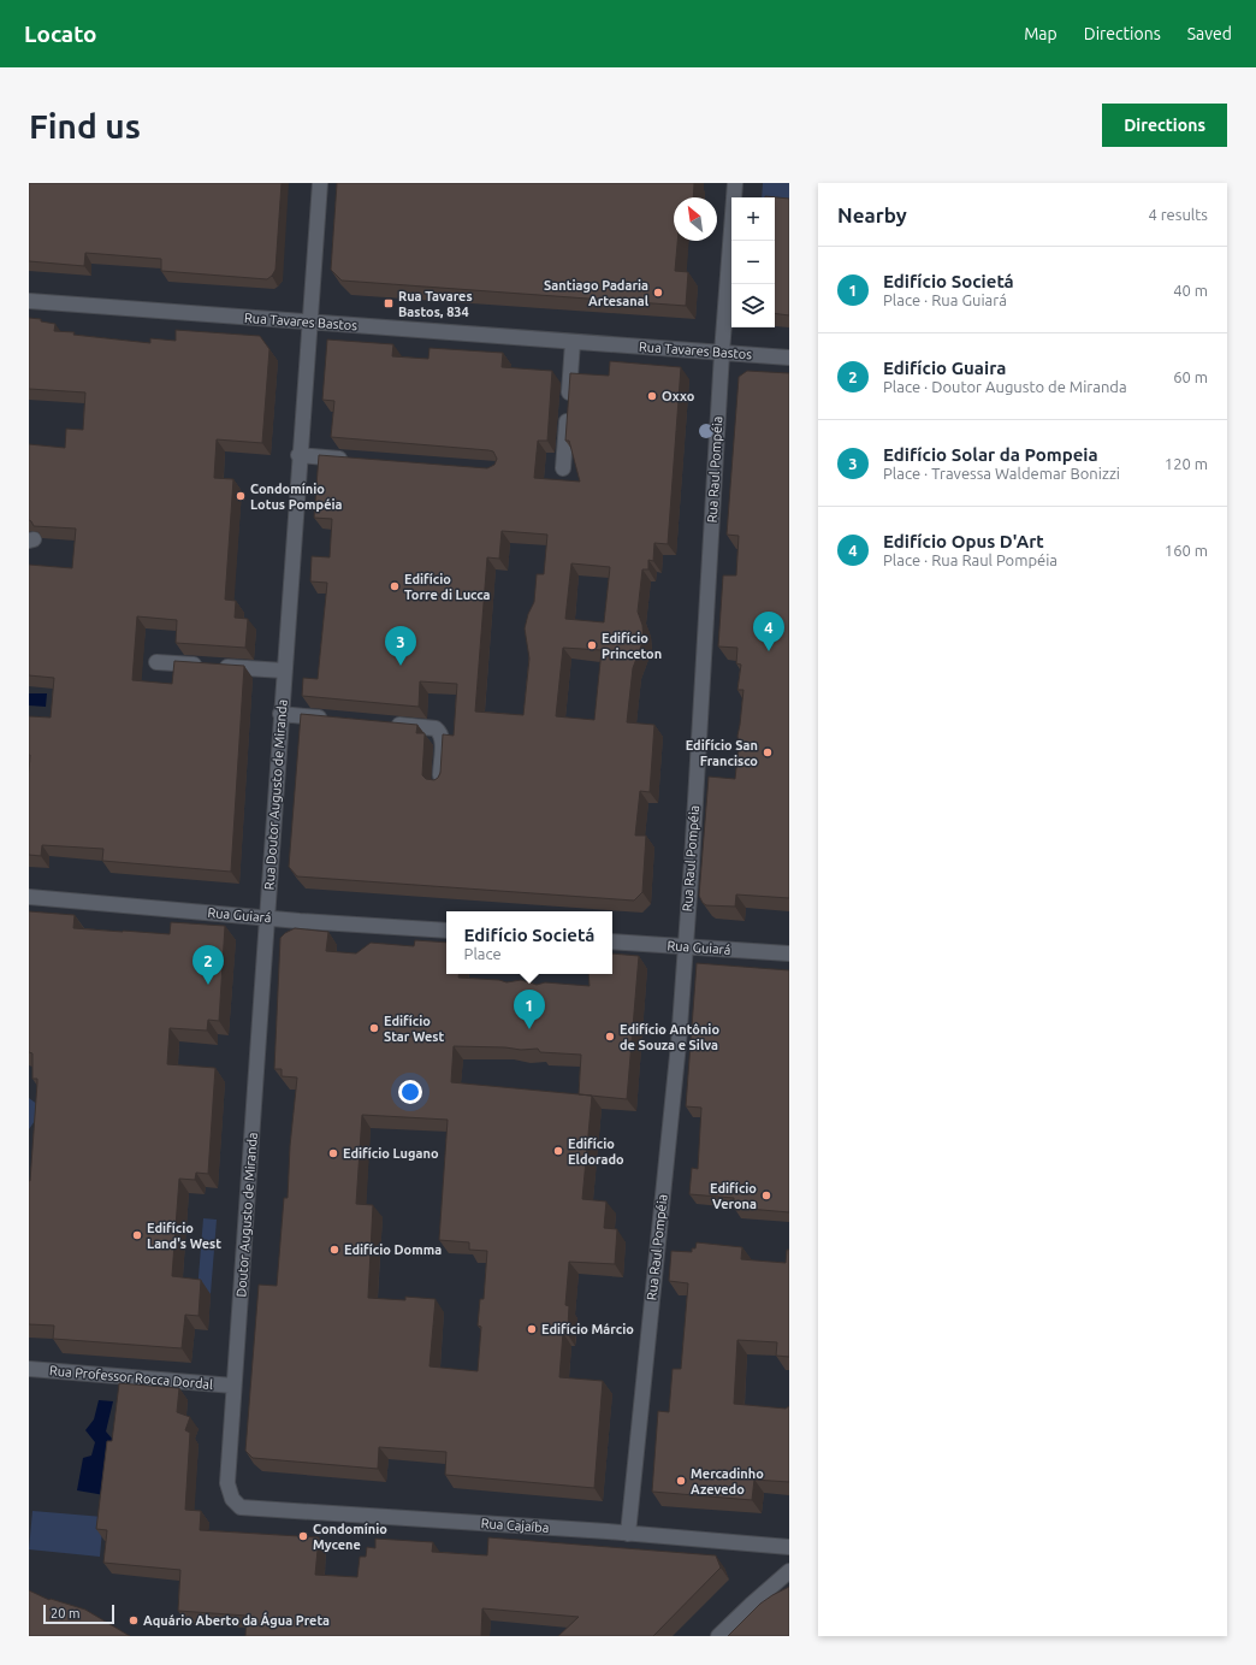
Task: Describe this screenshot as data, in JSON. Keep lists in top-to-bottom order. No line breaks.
{"streets":{"street":["Rua Tavares Bastos","Rua Raul Pompéia","Rua Doutor Augusto de Miranda","Rua Guiará","Doutor Augusto de Miranda","Rua Professor Rocca Dordal","Rua Cajaíba"]},"crossings":[["Rua Tavares Bastos","Rua Raul Pompéia"],["Rua Tavares Bastos","Rua Doutor Augusto de Miranda"],["Rua Raul Pompéia","Rua Guiará"],["Rua Raul Pompéia","Rua Cajaíba"],["Rua Doutor Augusto de Miranda","Rua Guiará"],["Rua Doutor Augusto de Miranda","Doutor Augusto de Miranda"],["Rua Guiará","Doutor Augusto de Miranda"],["Doutor Augusto de Miranda","Rua Professor Rocca Dordal"],["Doutor Augusto de Miranda","Rua Cajaíba"]],"places":{"other":["Santiago Padaria Artesanal","Oxxo","Condomínio Lotus Pompéia","Edifício Torre di Lucca","Edifício Princeton","Edifício San Francisco","Edifício Star West","Edifício Antônio de Souza e Silva","Edifício Eldorado","Edifício Lugano","Edifício Verona","Edifício Land's West","Edifício Domma","Edifício Márcio","Mercadinho Azevedo","Condomínio Mycene","Aquário Aberto da Água Preta"],"transit":["Rua Tavares Bastos, 834"]},"scale_bar":"20 m","north":"top left","page":{"header":"Locato","nav":["Map","Directions","Saved"],"buttons":"Directions","title":"Find us","heading":["Nearby","4 results"],"map_buttons":["+","−"],"list":[{"mark":"1","name":"Edifício Societá","note":"Place · Rua Guiará","value":"40 m"},{"mark":"2","name":"Edifício Guaira","note":"Place · Doutor Augusto de Miranda","value":"60 m"},{"mark":"3","name":"Edifício Solar da Pompeia","note":"Place · Travessa Waldemar Bonizzi","value":"120 m"},{"mark":"4","name":"Edifício Opus D'Art","note":"Place · Rua Raul Pompéia","value":"160 m"}],"pins":["4","3","2","1"],"popup":["Edifício Societá","Place"],"scale":"20 m"}}
